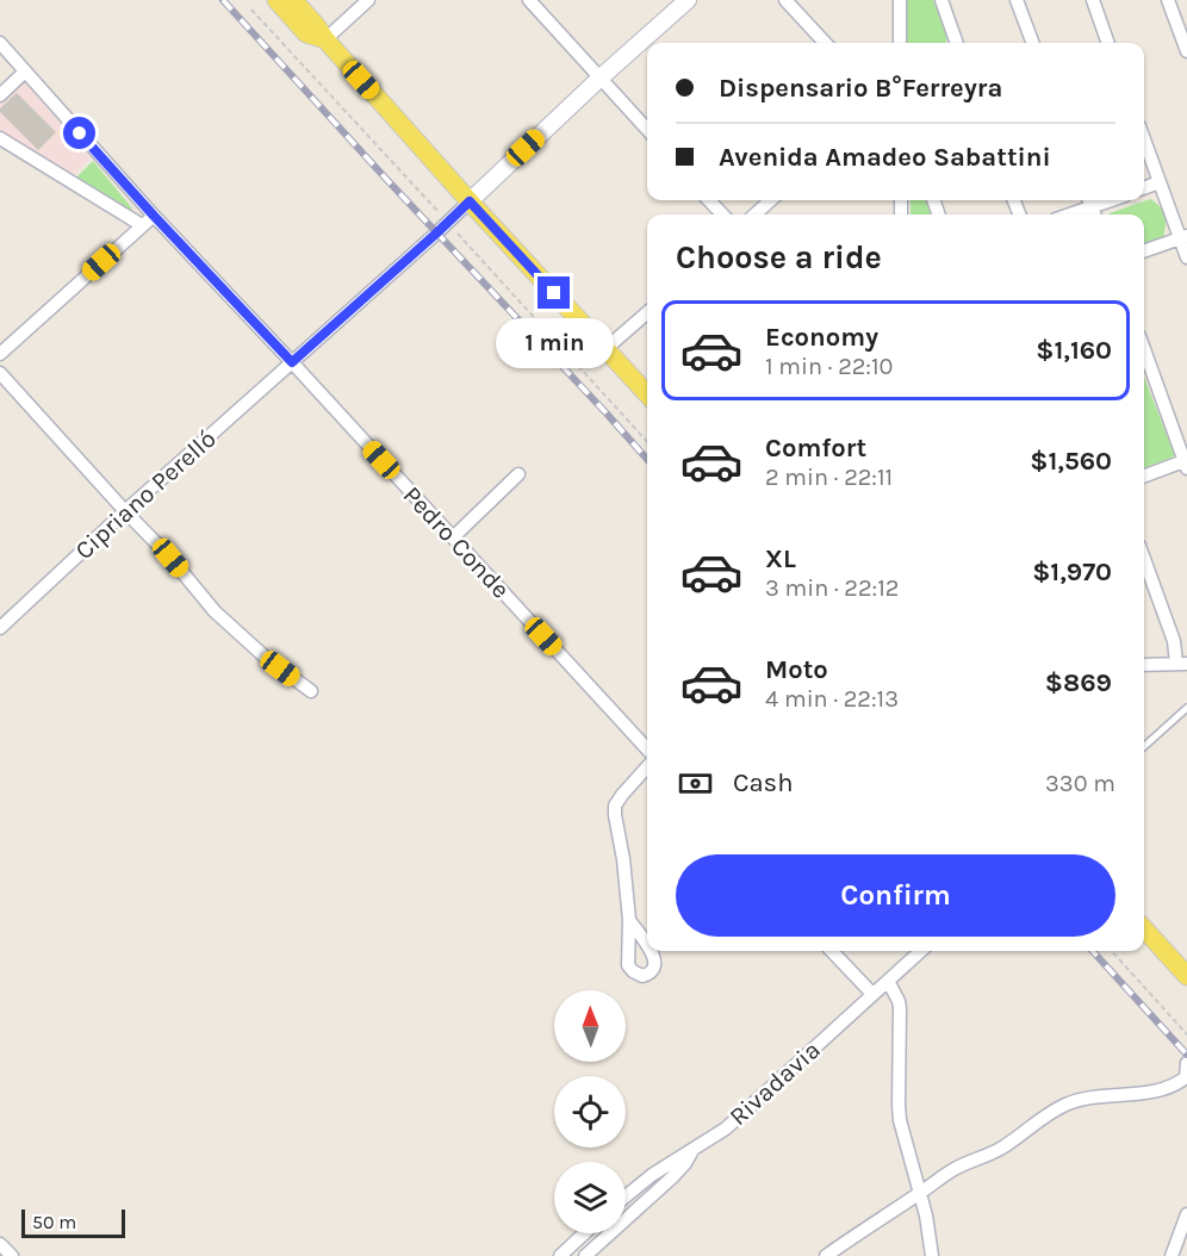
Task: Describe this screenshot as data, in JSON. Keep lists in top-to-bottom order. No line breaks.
{"streets":{"street":["Cipriano Perelló","Pedro Conde","Rivadavia"]},"crossings":[["Cipriano Perelló","Pedro Conde"]],"scale_bar":"50 m","north":"top","page":{"banner":["Dispensario B°Ferreyra","Avenida Amadeo Sabattini"],"heading":"Choose a ride","list":[{"name":"Economy","note":"1 min · 22:10","value":"$1,160"},{"name":"Comfort","note":"2 min · 22:11","value":"$1,560"},{"name":"XL","note":"3 min · 22:12","value":"$1,970"},{"name":"Moto","note":"4 min · 22:13","value":"$869"}],"bubble":"1 min","pay":["Cash","330 m"],"buttons":"Confirm","scale":"50 m"}}
